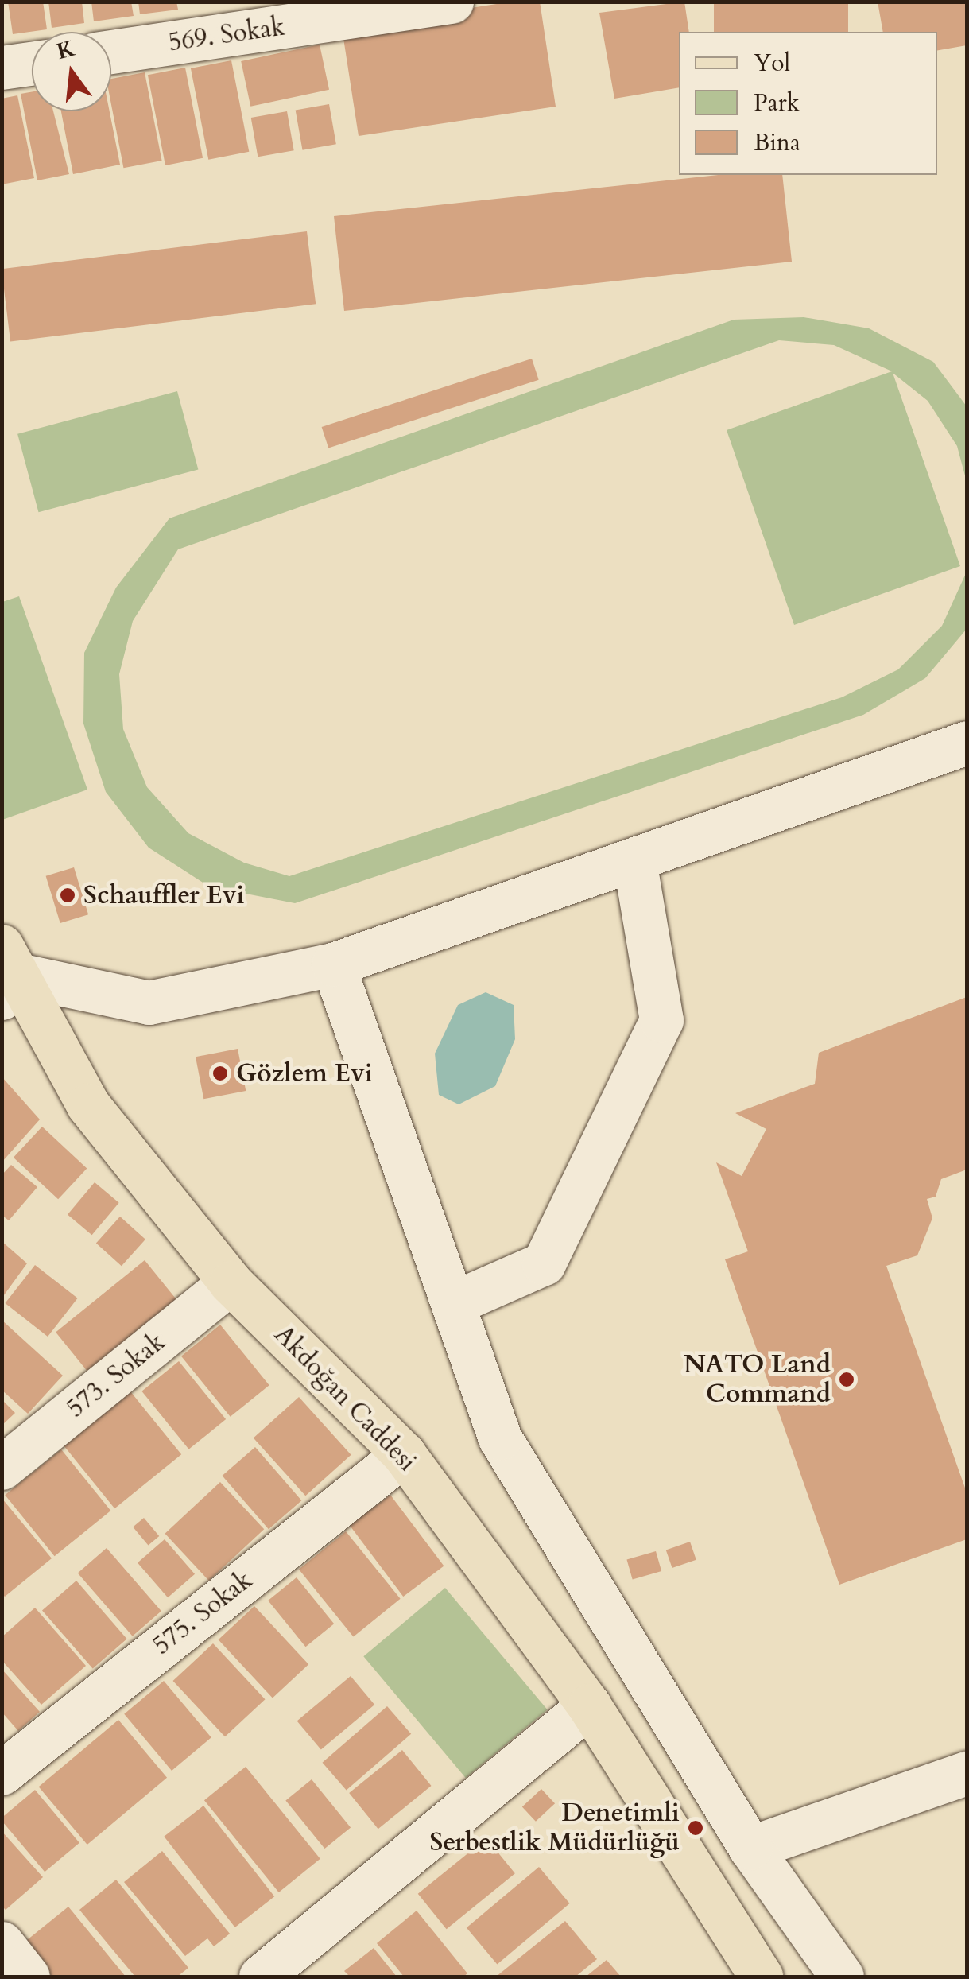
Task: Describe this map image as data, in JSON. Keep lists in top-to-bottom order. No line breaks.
{"streets":{"main road":["Akdoğan Caddesi"],"street":["569. Sokak","573. Sokak","575. Sokak"]},"crossings":[["573. Sokak","Akdoğan Caddesi"],["Akdoğan Caddesi","575. Sokak"]],"places":["Schauffler Evi","Gözlem Evi","NATO Land Command","Denetimli Serbestlik Müdürlüğü"],"legend":["Yol","Park","Bina"],"north":"top"}
